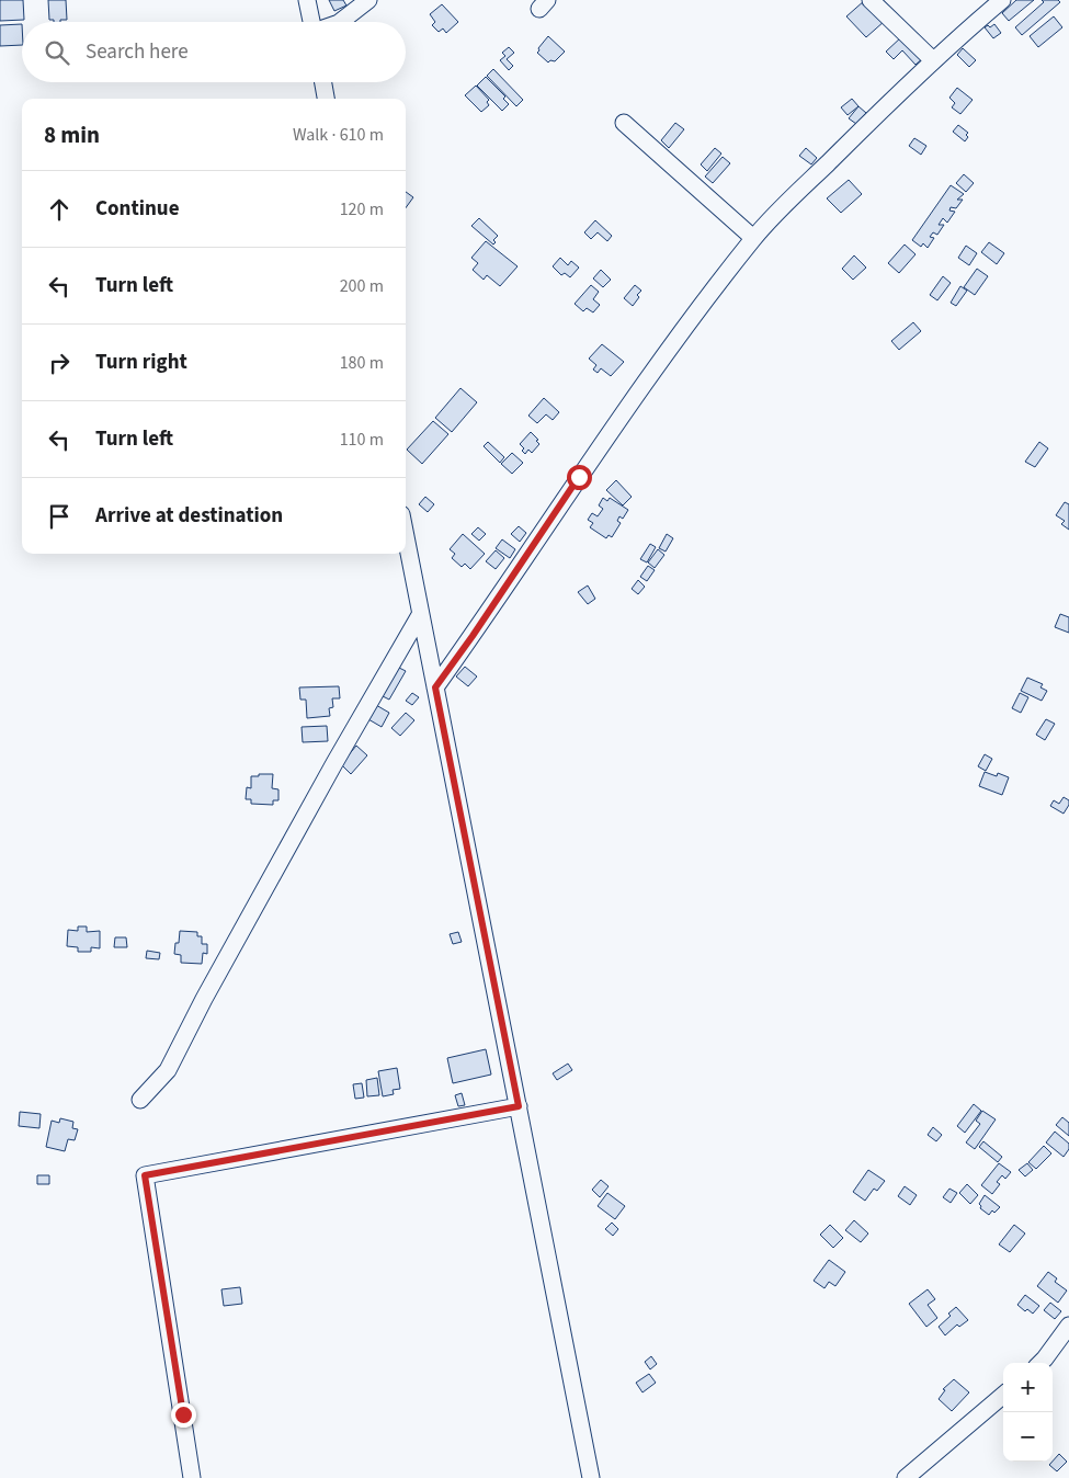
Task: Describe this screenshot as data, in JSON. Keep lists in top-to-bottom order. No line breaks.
{"page":{"search":"Search here","heading":["8 min","Walk · 610 m"],"list":[["Continue","120 m"],["Turn left","200 m"],["Turn right","180 m"],["Turn left","110 m"],"Arrive at destination"],"map_buttons":["+","−"]}}
